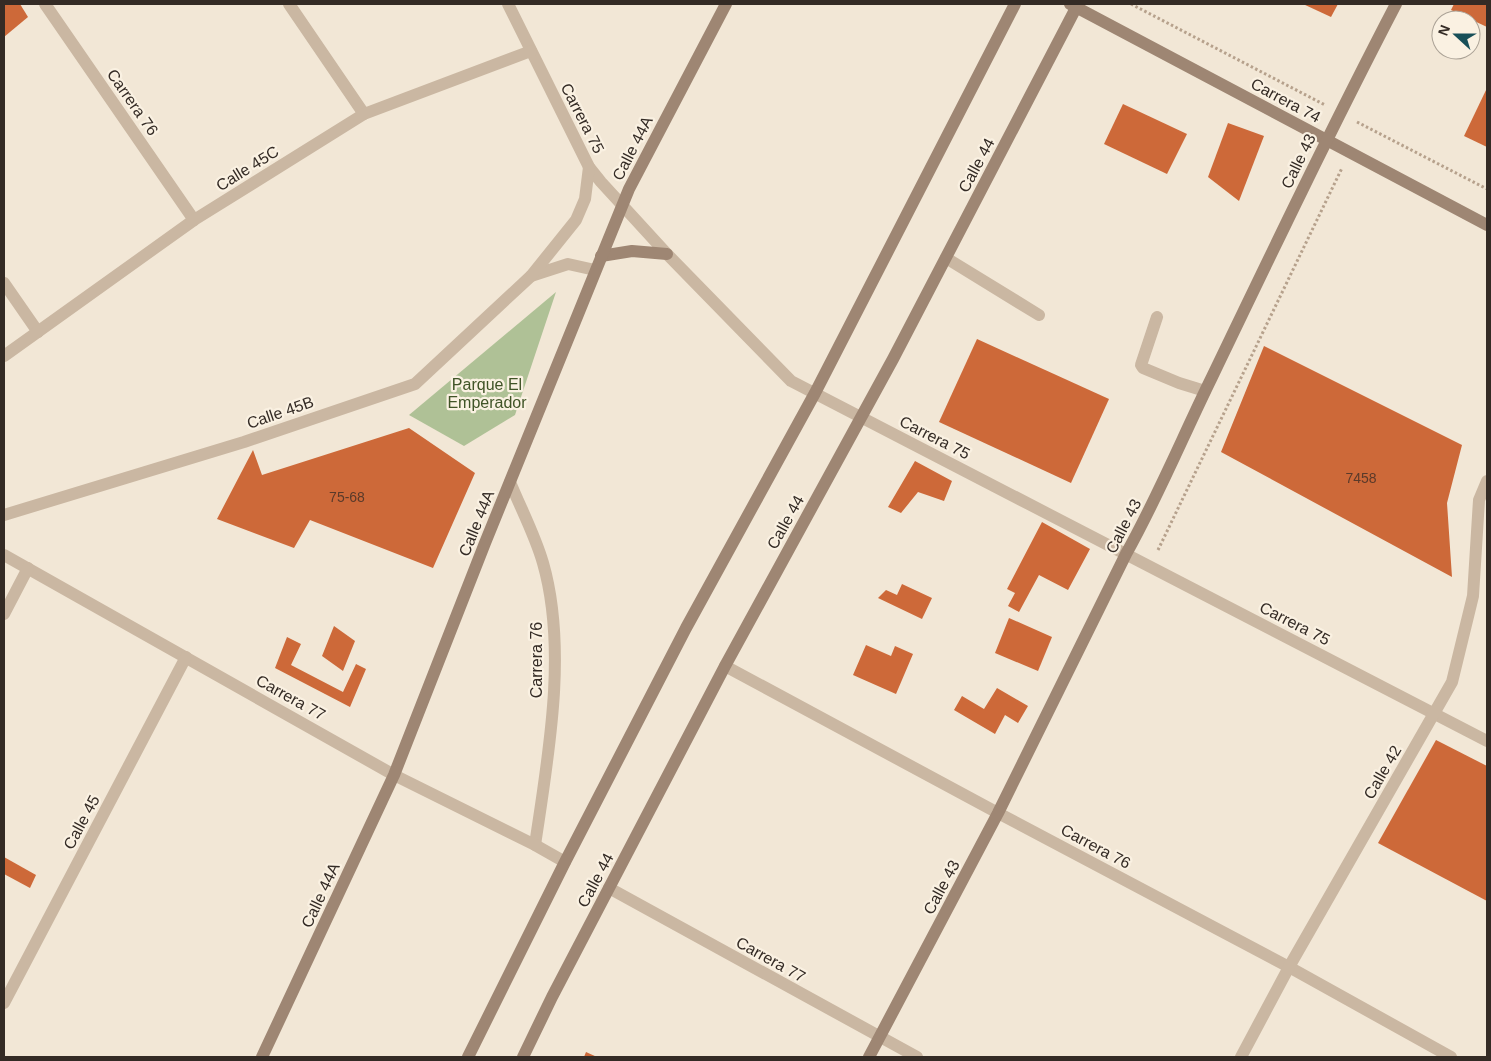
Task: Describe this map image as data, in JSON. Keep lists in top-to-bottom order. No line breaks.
{"streets":{"street":["Carrera 74","Carrera 76","Carrera 75","Calle 44A","Calle 43","Calle 44","Calle 45C","Calle 45B","Carrera 77","Calle 42","Calle 45"]},"crossings":[["Carrera 74","Calle 43"],["Carrera 74","Calle 44"],["Carrera 76","Calle 44A"],["Carrera 76","Calle 43"],["Carrera 76","Calle 44"],["Carrera 76","Calle 45C"],["Carrera 76","Carrera 77"],["Carrera 76","Calle 42"],["Carrera 75","Calle 44A"],["Carrera 75","Calle 43"],["Carrera 75","Calle 44"],["Carrera 75","Calle 45C"],["Carrera 75","Calle 45B"],["Carrera 75","Calle 42"],["Calle 44A","Calle 45B"],["Calle 44A","Carrera 77"],["Calle 43","Carrera 77"],["Calle 44","Carrera 77"],["Carrera 77","Calle 45"]],"parks":["Parque El Emperador"],"house_numbers":["7458","75-68"],"north":"left"}
